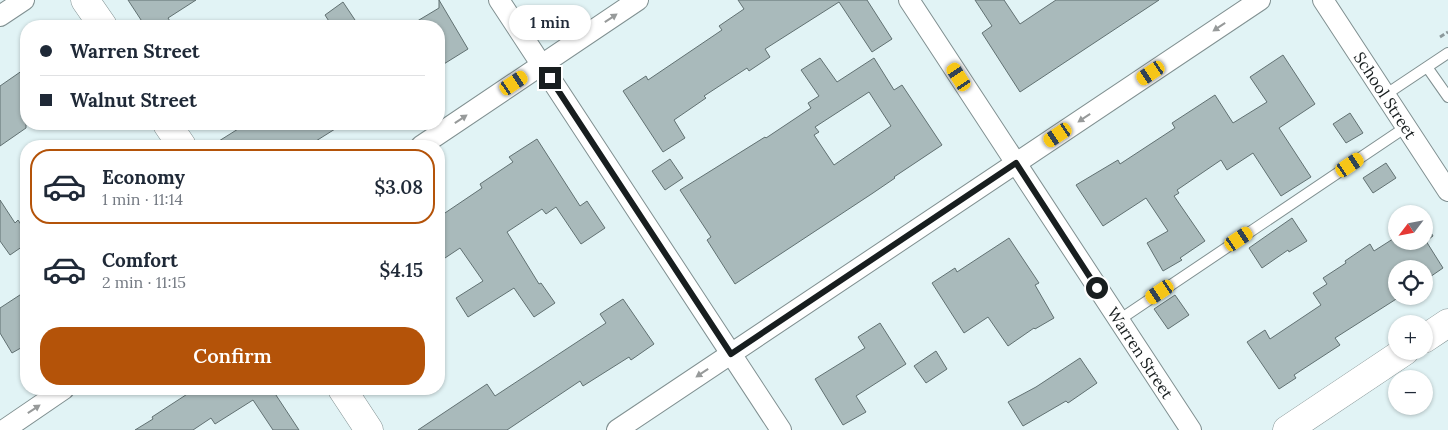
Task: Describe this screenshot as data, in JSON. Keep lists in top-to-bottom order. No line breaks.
{"streets":{"street":["School Street","Warren Street"]},"north":"bottom left","page":{"bubble":"1 min","banner":["Warren Street","Walnut Street"],"list":[{"name":"Economy","note":"1 min · 11:14","value":"$3.08"},{"name":"Comfort","note":"2 min · 11:15","value":"$4.15"}],"map_buttons":["+","−"],"buttons":"Confirm"}}
